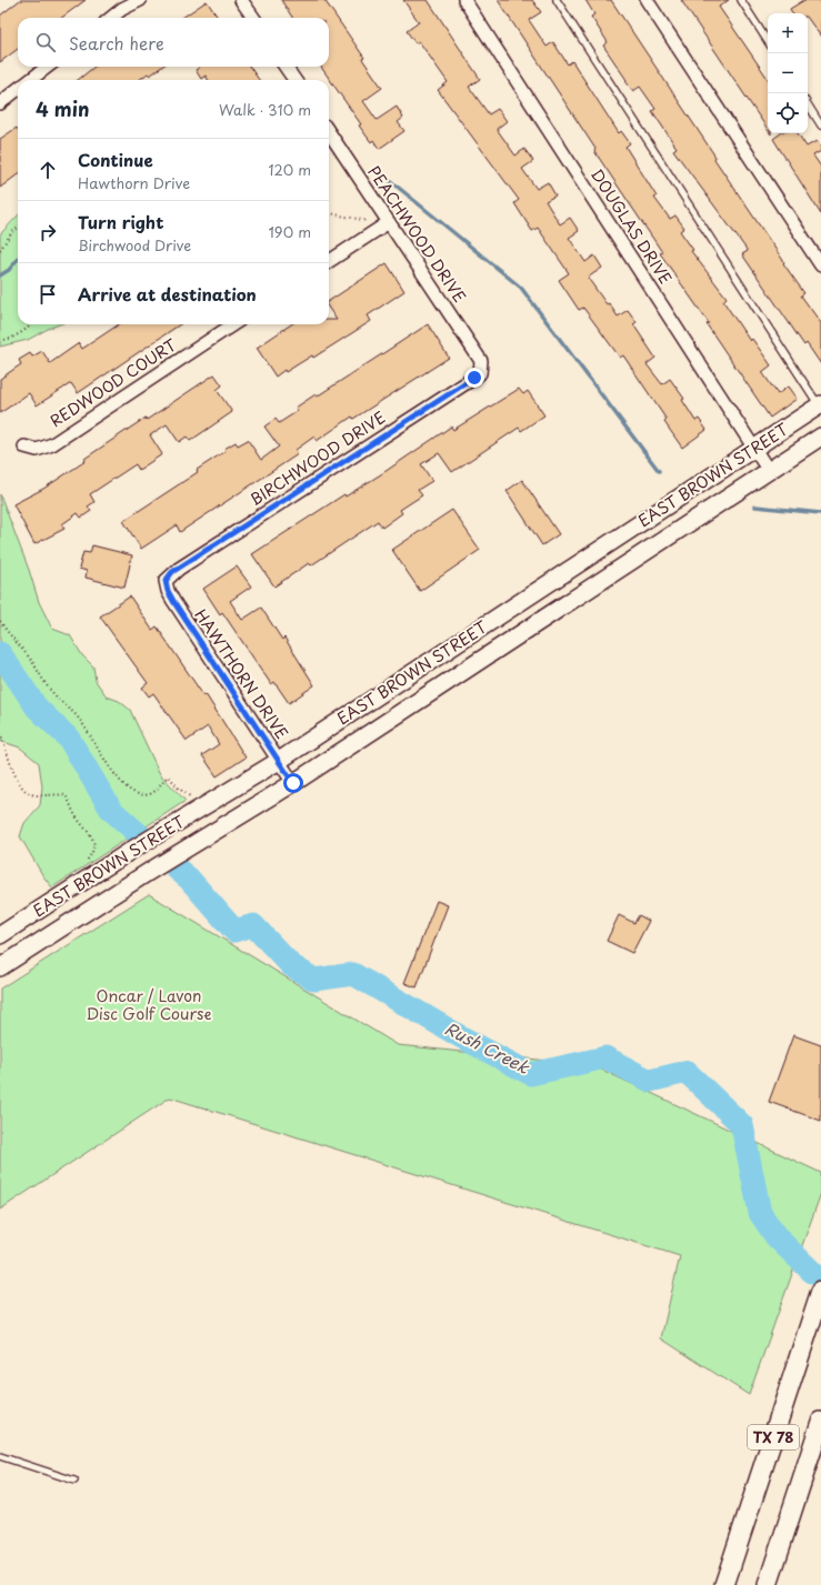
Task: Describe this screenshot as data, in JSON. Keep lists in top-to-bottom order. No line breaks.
{"streets":{"main road":["EAST BROWN STREET","TX 78"],"street":["DOUGLAS DRIVE","PEACHWOOD DRIVE","REDWOOD COURT","BIRCHWOOD DRIVE","HAWTHORN DRIVE"]},"crossings":[["DOUGLAS DRIVE","EAST BROWN STREET"],["PEACHWOOD DRIVE","BIRCHWOOD DRIVE"],["BIRCHWOOD DRIVE","HAWTHORN DRIVE"],["EAST BROWN STREET","HAWTHORN DRIVE"]],"water":["Rush Creek"],"parks":["Oncar / Lavon Disc Golf Course"],"page":{"map_buttons":["+","−"],"search":"Search here","heading":["4 min","Walk · 310 m"],"list":[["Continue","Hawthorn Drive","120 m"],["Turn right","Birchwood Drive","190 m"],"Arrive at destination"]}}
